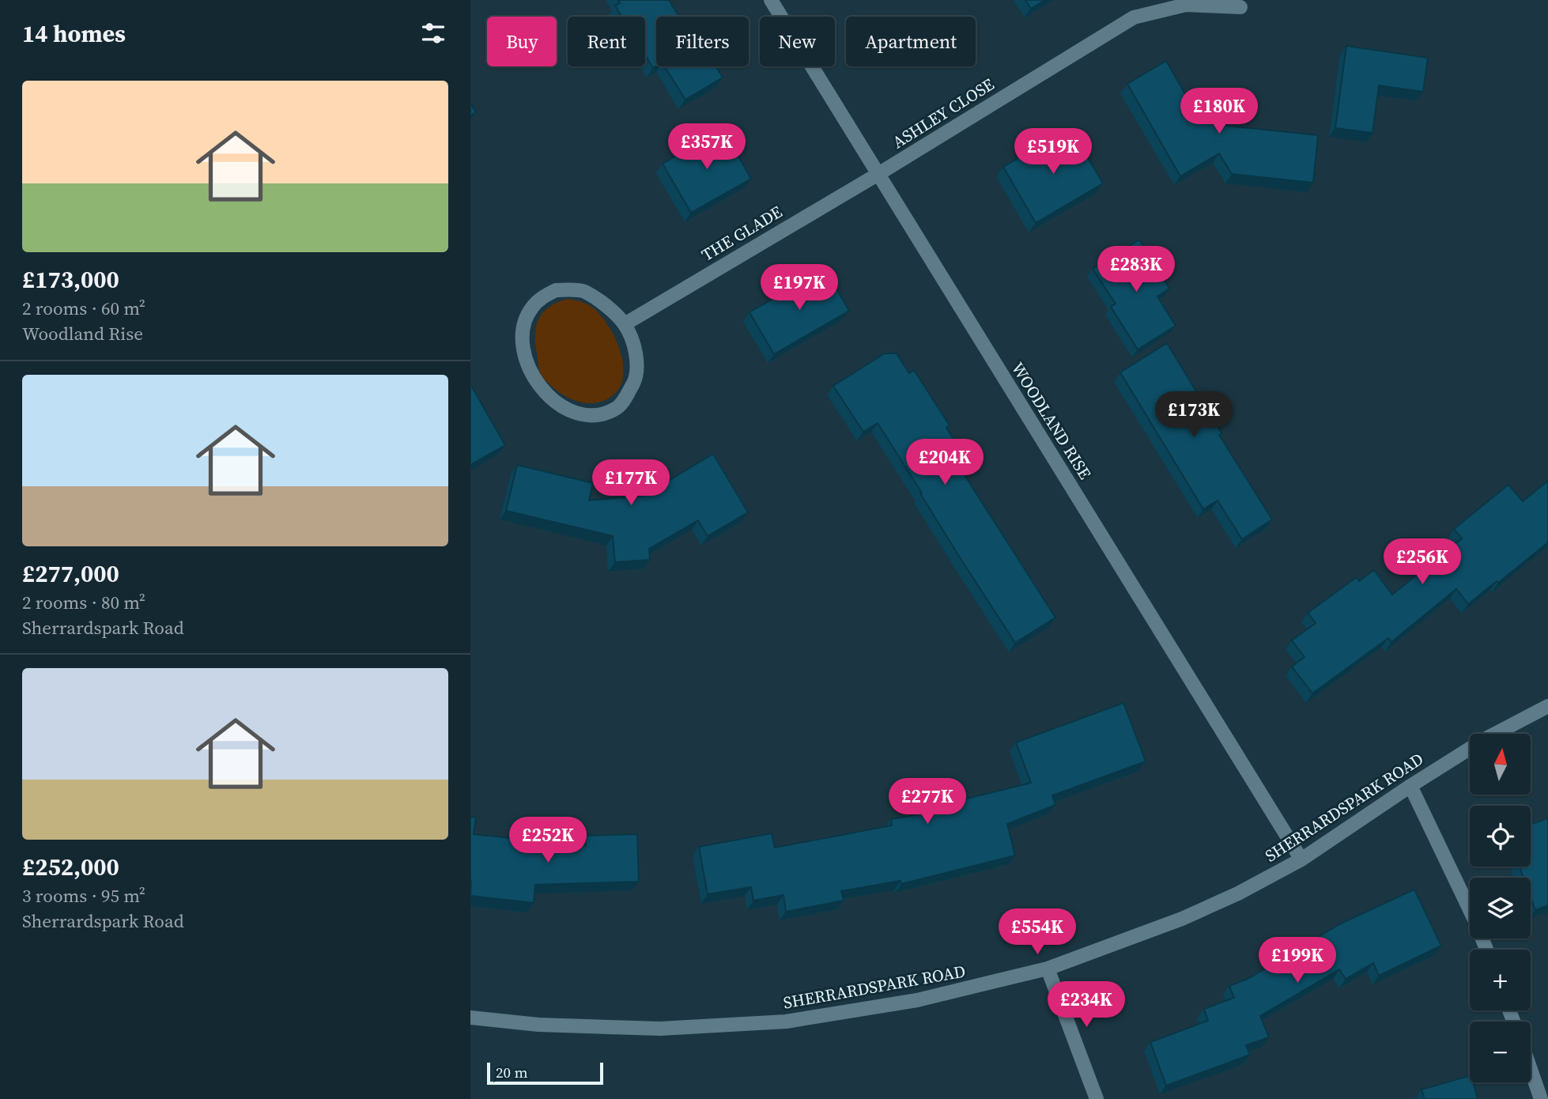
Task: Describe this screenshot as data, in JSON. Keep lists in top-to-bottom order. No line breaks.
{"streets":{"street":["ASHLEY CLOSE","THE GLADE","WOODLAND RISE","SHERRARDSPARK ROAD"]},"crossings":[["ASHLEY CLOSE","THE GLADE"],["ASHLEY CLOSE","WOODLAND RISE"],["THE GLADE","WOODLAND RISE"],["WOODLAND RISE","SHERRARDSPARK ROAD"]],"scale_bar":"20 m","north":"top","page":{"heading":"14 homes","chip":["Buy","Rent","Filters","New","Apartment"],"list":[{"name":"£173,000","note":"2 rooms · 60 m² · Woodland Rise"},{"name":"£277,000","note":"2 rooms · 80 m² · Sherrardspark Road"},{"name":"£252,000","note":"3 rooms · 95 m² · Sherrardspark Road"}],"price":["£180K","£357K","£519K","£283K","£197K","£173K","£204K","£177K","£256K","£277K","£252K","£554K","£199K","£234K"],"map_buttons":["+","−"],"scale":"20 m"}}
